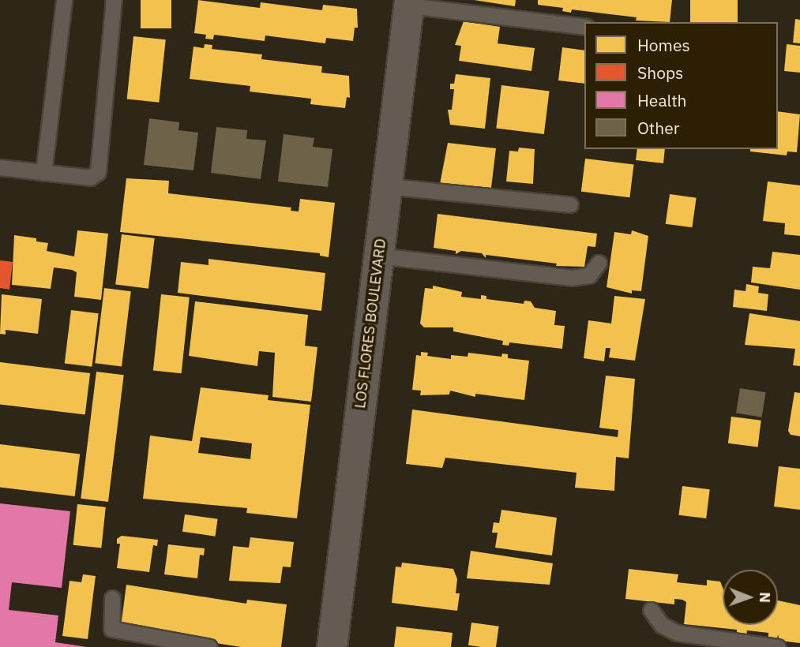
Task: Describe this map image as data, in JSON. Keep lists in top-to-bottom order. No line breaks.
{"streets":{"street":["LOS FLORES BOULEVARD"]},"legend":["Homes","Shops","Health","Other"],"north":"right"}
